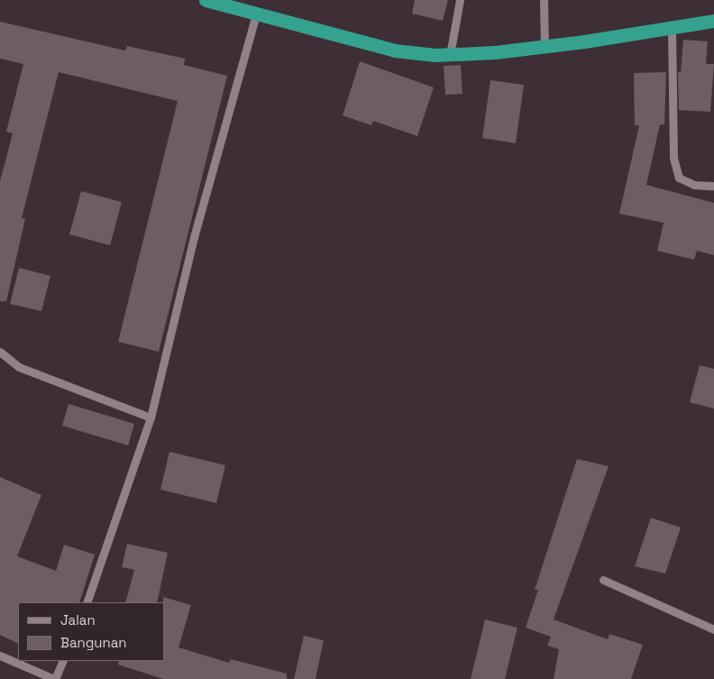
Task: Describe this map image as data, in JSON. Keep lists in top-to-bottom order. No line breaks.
{"legend":["Jalan","Bangunan"]}
